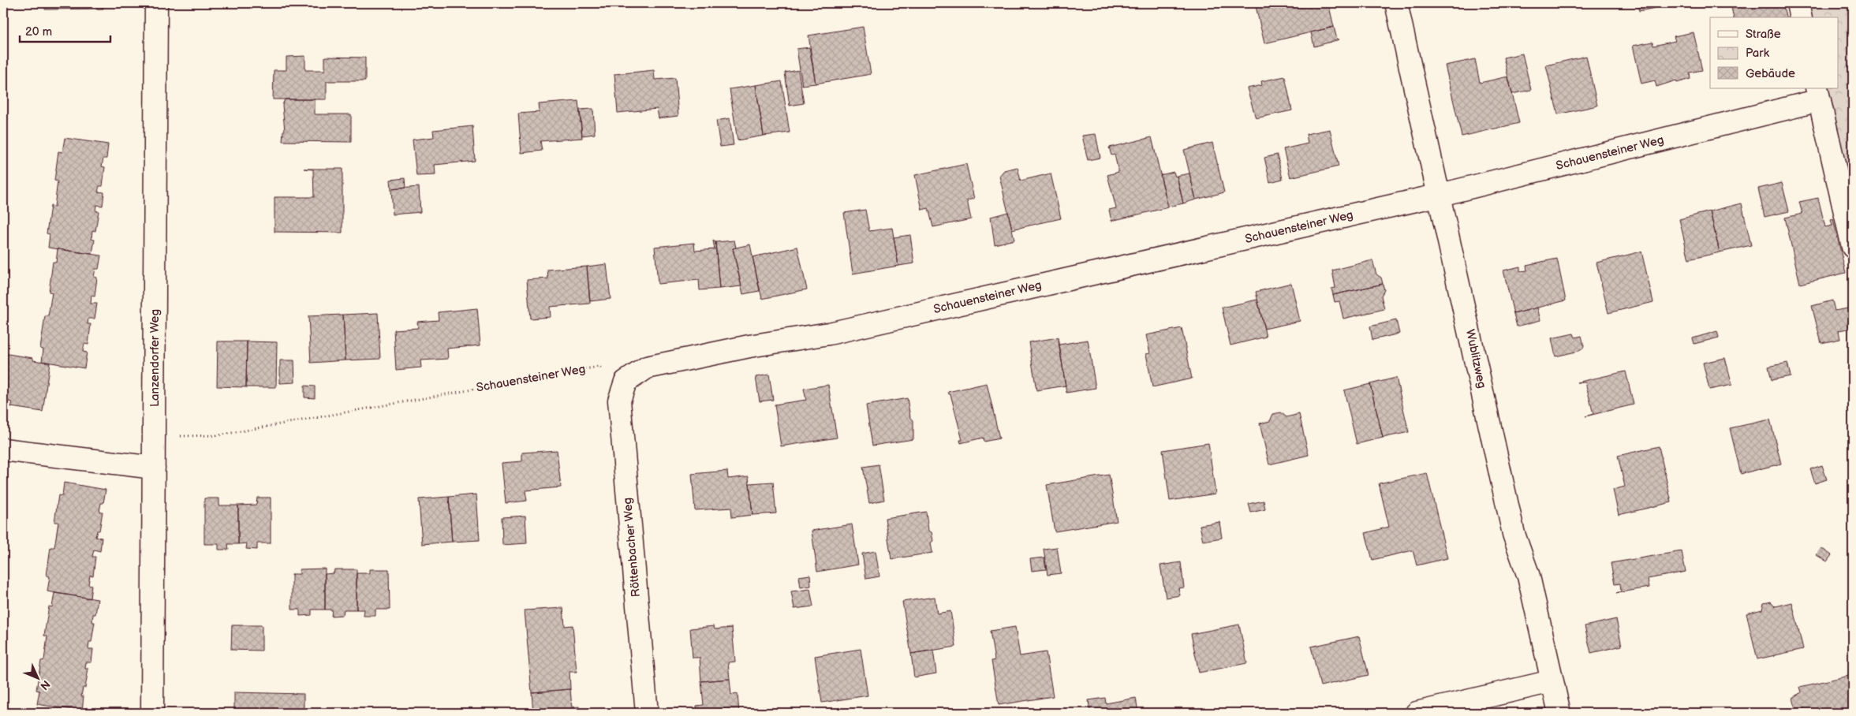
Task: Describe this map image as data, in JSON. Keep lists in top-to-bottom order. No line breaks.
{"streets":{"street":["Schauensteiner Weg","Lanzendorfer Weg","Wublitzweg","Röttenbacher Weg"]},"crossings":[["Schauensteiner Weg","Lanzendorfer Weg"],["Schauensteiner Weg","Wublitzweg"],["Schauensteiner Weg","Röttenbacher Weg"]],"legend":["Straße","Park","Gebäude"],"scale_bar":"20 m","north":"bottom right"}
